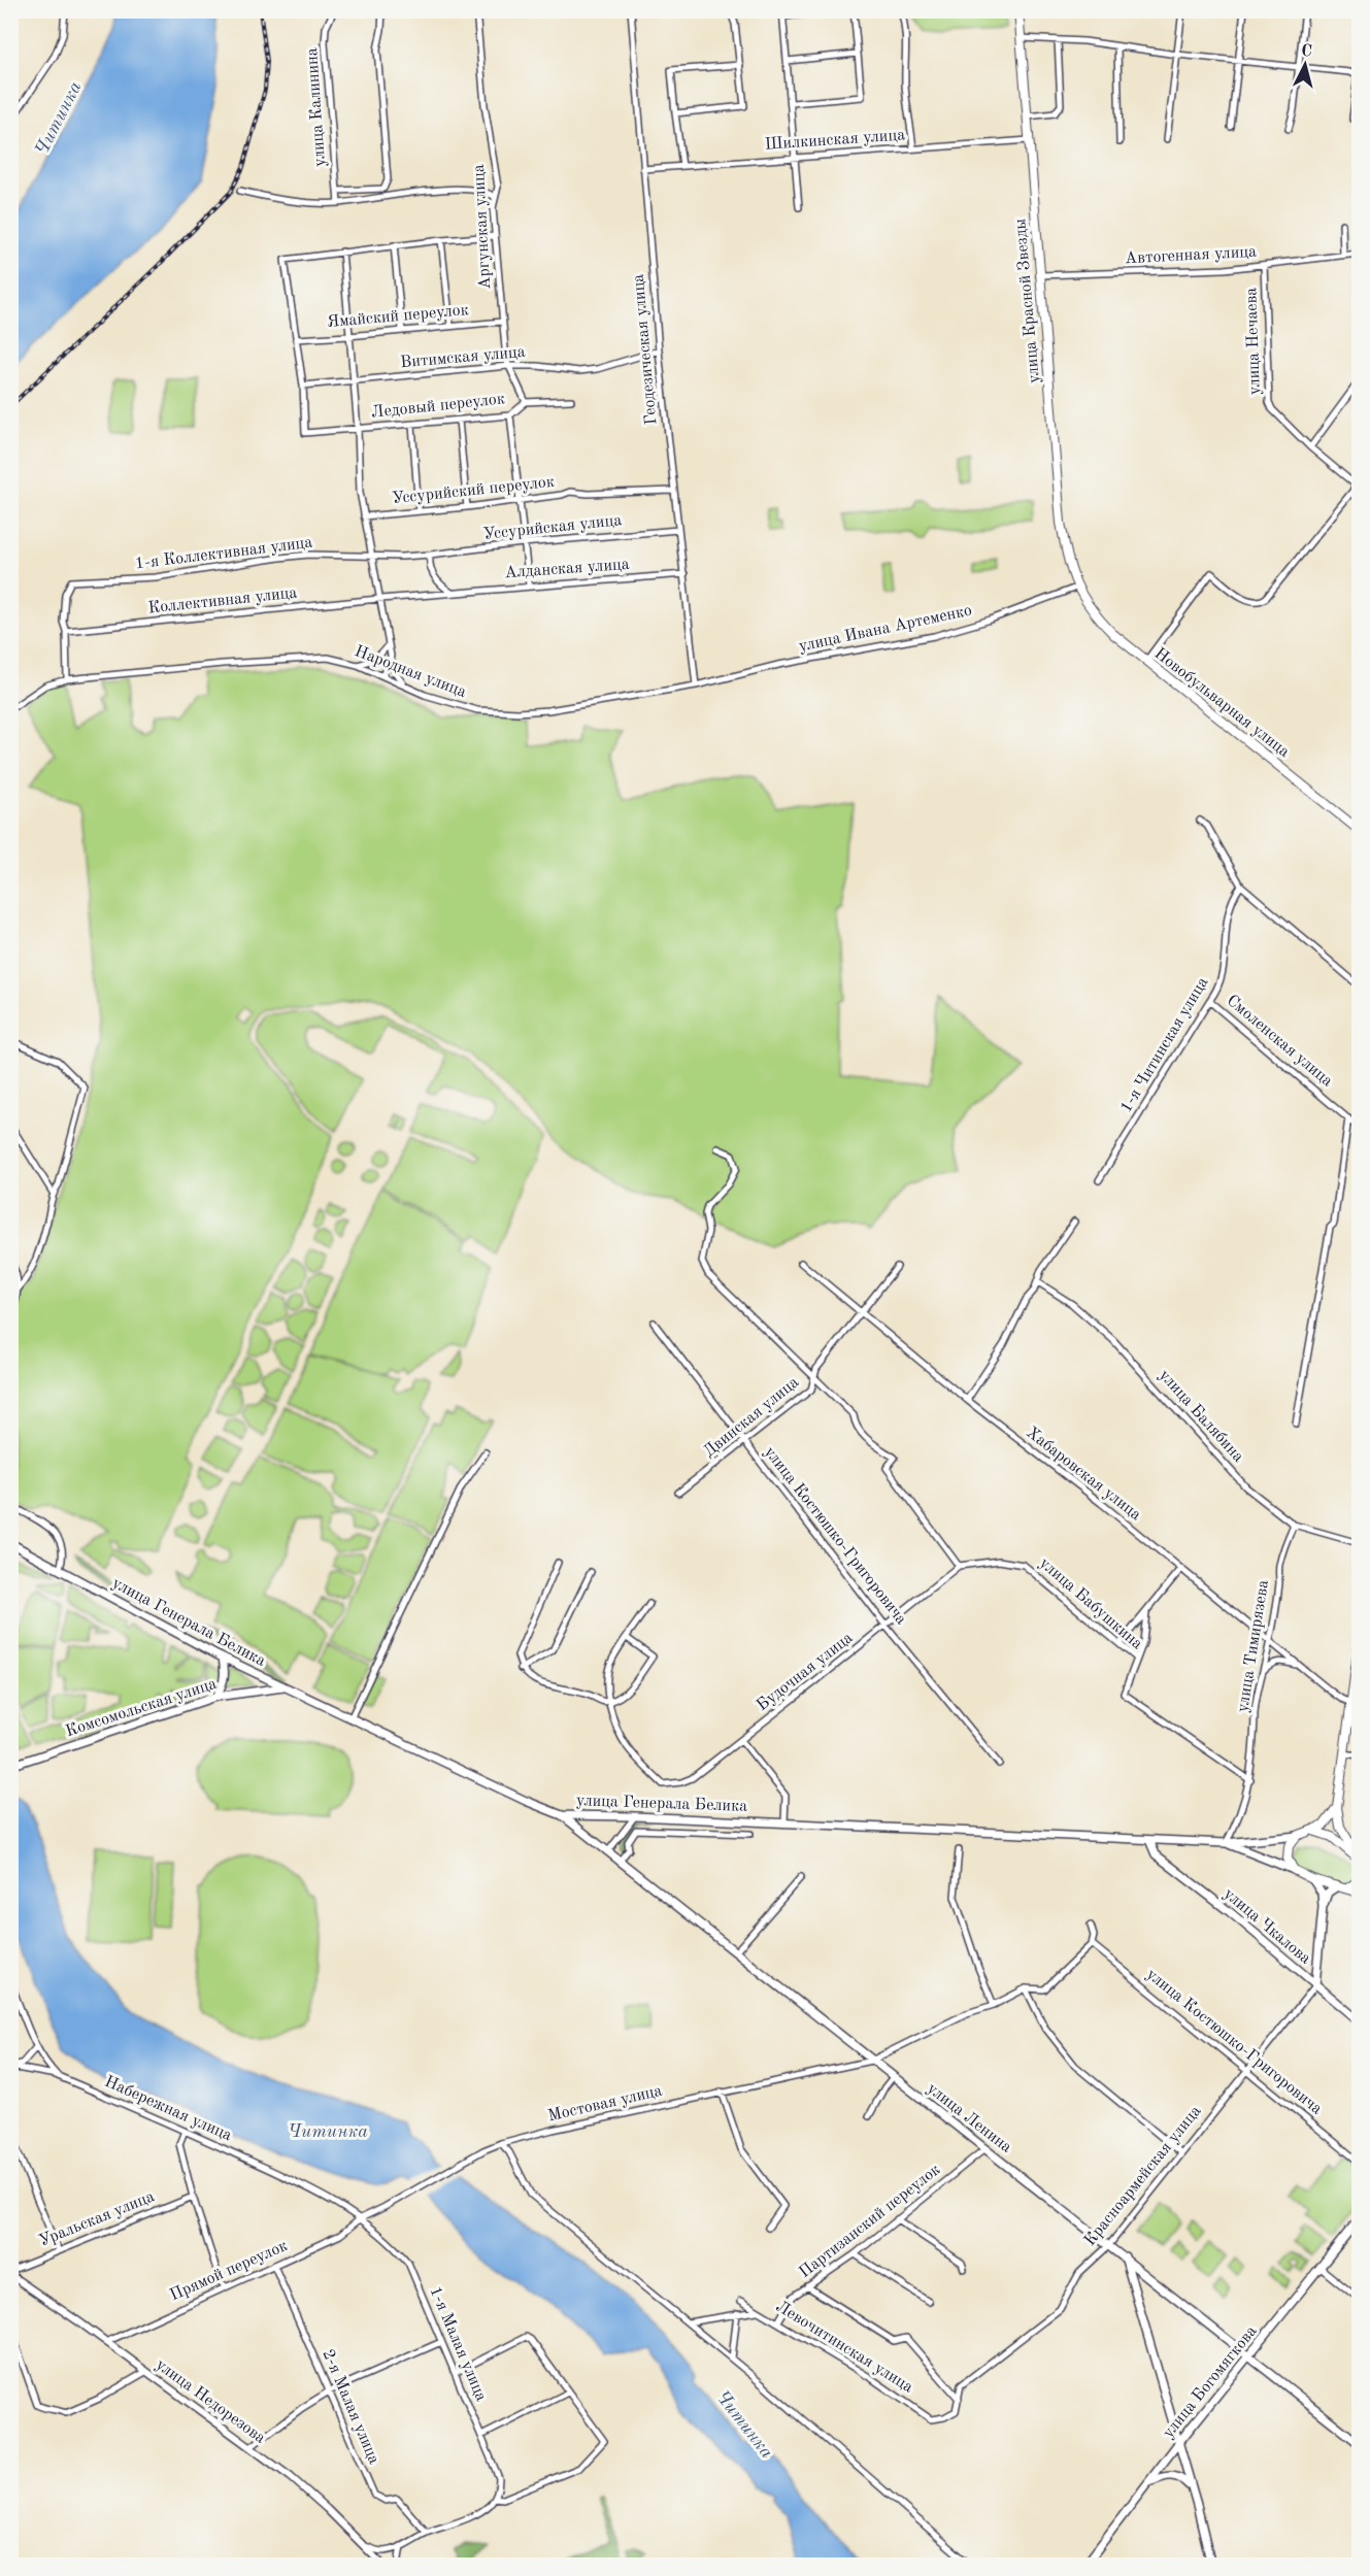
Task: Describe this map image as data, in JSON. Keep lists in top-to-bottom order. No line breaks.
{"streets":{"main road":["улица Красной Звезды","Новобульварная улица","улица Генерала Белика","Комсомольская улица","улица Чкалова","улица Ленина","улица Богомягкова"],"street":["улица Калинина","Шилкинская улица","Аргунская улица","Автогенная улица","Ямайский переулок","улица Нечаева","Геодезическая улица","Витимская улица","Ледовый переулок","Уссурийский переулок","Уссурийская улица","1-я Коллективная улица","Алданская улица","Коллективная улица","улица Ивана Артеменко","Народная улица","Смоленская улица","1-я Читинская улица","улица Балябина","Двинская улица","Хабаровская улица","улица Костюшко-Григоровича","улица Бабушкина","улица Тимирязева","Будочная улица","Мостовая улица","Набережная улица","Красноармейская улица","Уральская улица","Партизанский переулок","Прямой переулок","1-я Малая улица","Левочитинская улица","улица Недорезова","2-я Малая улица"]},"crossings":[["Шилкинская улица","улица Красной Звезды"],["Шилкинская улица","Геодезическая улица"],["Аргунская улица","Ямайский переулок"],["Аргунская улица","Витимская улица"],["Аргунская улица","Ледовый переулок"],["Автогенная улица","улица Красной Звезды"],["Автогенная улица","улица Нечаева"],["улица Красной Звезды","улица Ивана Артеменко"],["улица Красной Звезды","Новобульварная улица"],["Геодезическая улица","Витимская улица"],["Геодезическая улица","Уссурийский переулок"],["Геодезическая улица","Уссурийская улица"],["Геодезическая улица","Алданская улица"],["Геодезическая улица","улица Ивана Артеменко"],["Геодезическая улица","Народная улица"],["Витимская улица","Ледовый переулок"],["Уссурийская улица","1-я Коллективная улица"],["1-я Коллективная улица","Коллективная улица"],["Алданская улица","Коллективная улица"],["улица Ивана Артеменко","Народная улица"],["улица Ивана Артеменко","Новобульварная улица"],["Смоленская улица","1-я Читинская улица"],["улица Балябина","улица Тимирязева"],["Двинская улица","Хабаровская улица"],["Двинская улица","улица Костюшко-Григоровича"],["Хабаровская улица","улица Тимирязева"],["улица Костюшко-Григоровича","Будочная улица"],["улица Костюшко-Григоровича","Мостовая улица"],["улица Костюшко-Григоровича","Красноармейская улица"],["улица Бабушкина","улица Тимирязева"],["улица Бабушкина","Будочная улица"],["улица Генерала Белика","улица Тимирязева"],["улица Генерала Белика","Комсомольская улица"],["улица Генерала Белика","улица Чкалова"],["улица Генерала Белика","улица Ленина"],["улица Чкалова","Красноармейская улица"],["Мостовая улица","Набережная улица"],["Мостовая улица","улица Ленина"],["Мостовая улица","Прямой переулок"],["Мостовая улица","1-я Малая улица"],["Набережная улица","Прямой переулок"],["Набережная улица","1-я Малая улица"],["улица Ленина","Красноармейская улица"],["улица Ленина","Партизанский переулок"],["улица Ленина","улица Богомягкова"],["Красноармейская улица","Левочитинская улица"],["Партизанский переулок","Левочитинская улица"],["Прямой переулок","1-я Малая улица"],["Прямой переулок","улица Недорезова"],["Прямой переулок","2-я Малая улица"]],"water":["Читинка"],"north":"top"}
